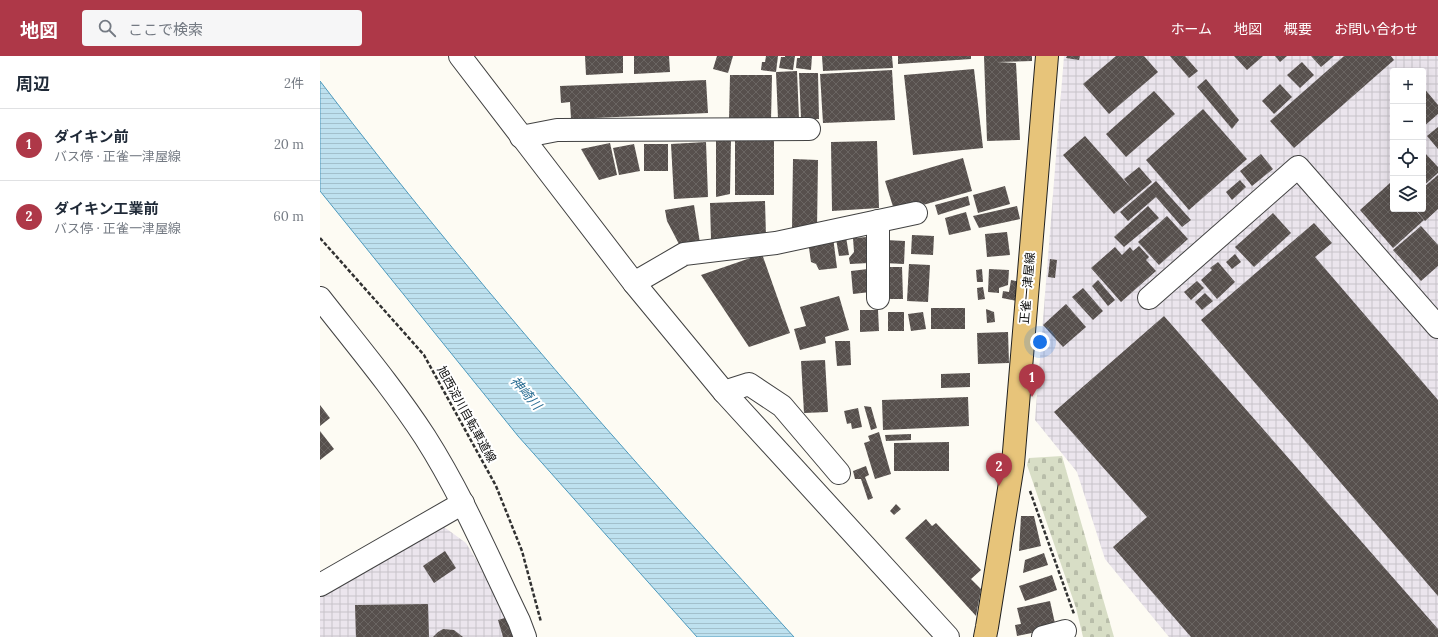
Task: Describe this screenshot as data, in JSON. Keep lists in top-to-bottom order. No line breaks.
{"streets":{"main road":["正雀一津屋線"],"path":["旭西淀川自転車道線"]},"water":["神崎川"],"page":{"header":"地図","search":"ここで検索","nav":["ホーム","地図","概要","お問い合わせ"],"heading":["周辺","2件"],"map_buttons":["+","−"],"list":[{"mark":"1","name":"ダイキン前","note":"バス停 · 正雀一津屋線","value":"20 m"},{"mark":"2","name":"ダイキン工業前","note":"バス停 · 正雀一津屋線","value":"60 m"}],"pins":["1","2"]}}
